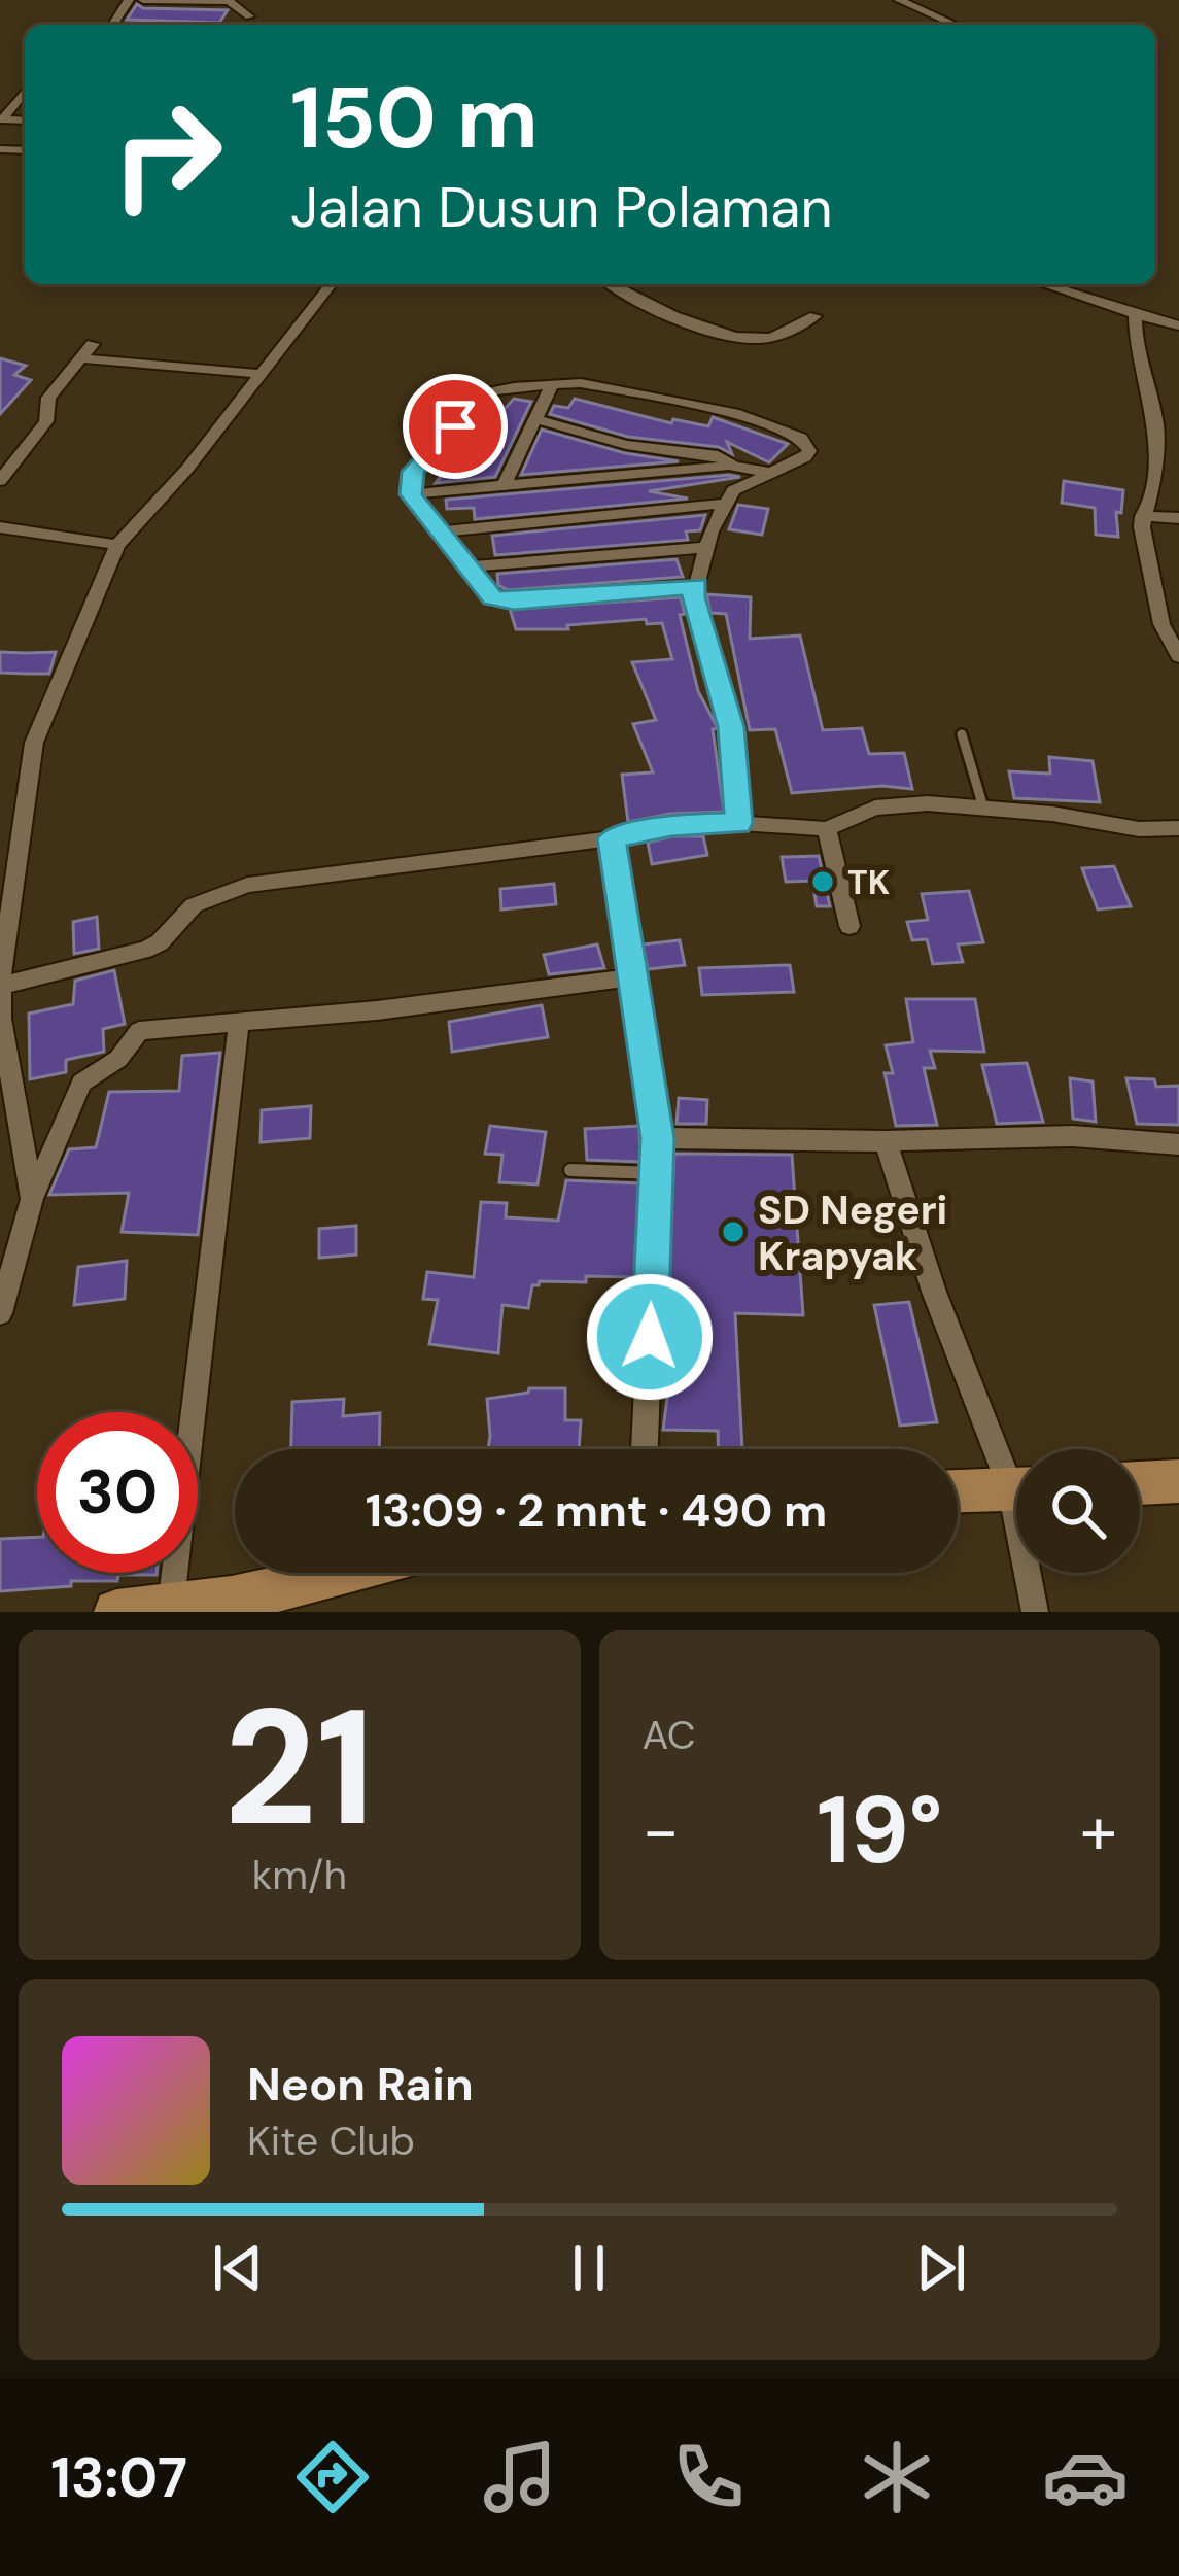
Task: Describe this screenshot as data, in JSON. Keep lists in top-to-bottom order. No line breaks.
{"places":["TK","SD Negeri Krapyak"],"page":{"turn":["150 m","Jalan Dusun Polaman"],"limit":"30","trip":"13:09 · 2 mnt · 490 m","tile":[["21","km/h"],"AC"],"heat":["−","19°","+"],"song":["Neon Rain","Kite Club"],"tabs":"13:07"}}
